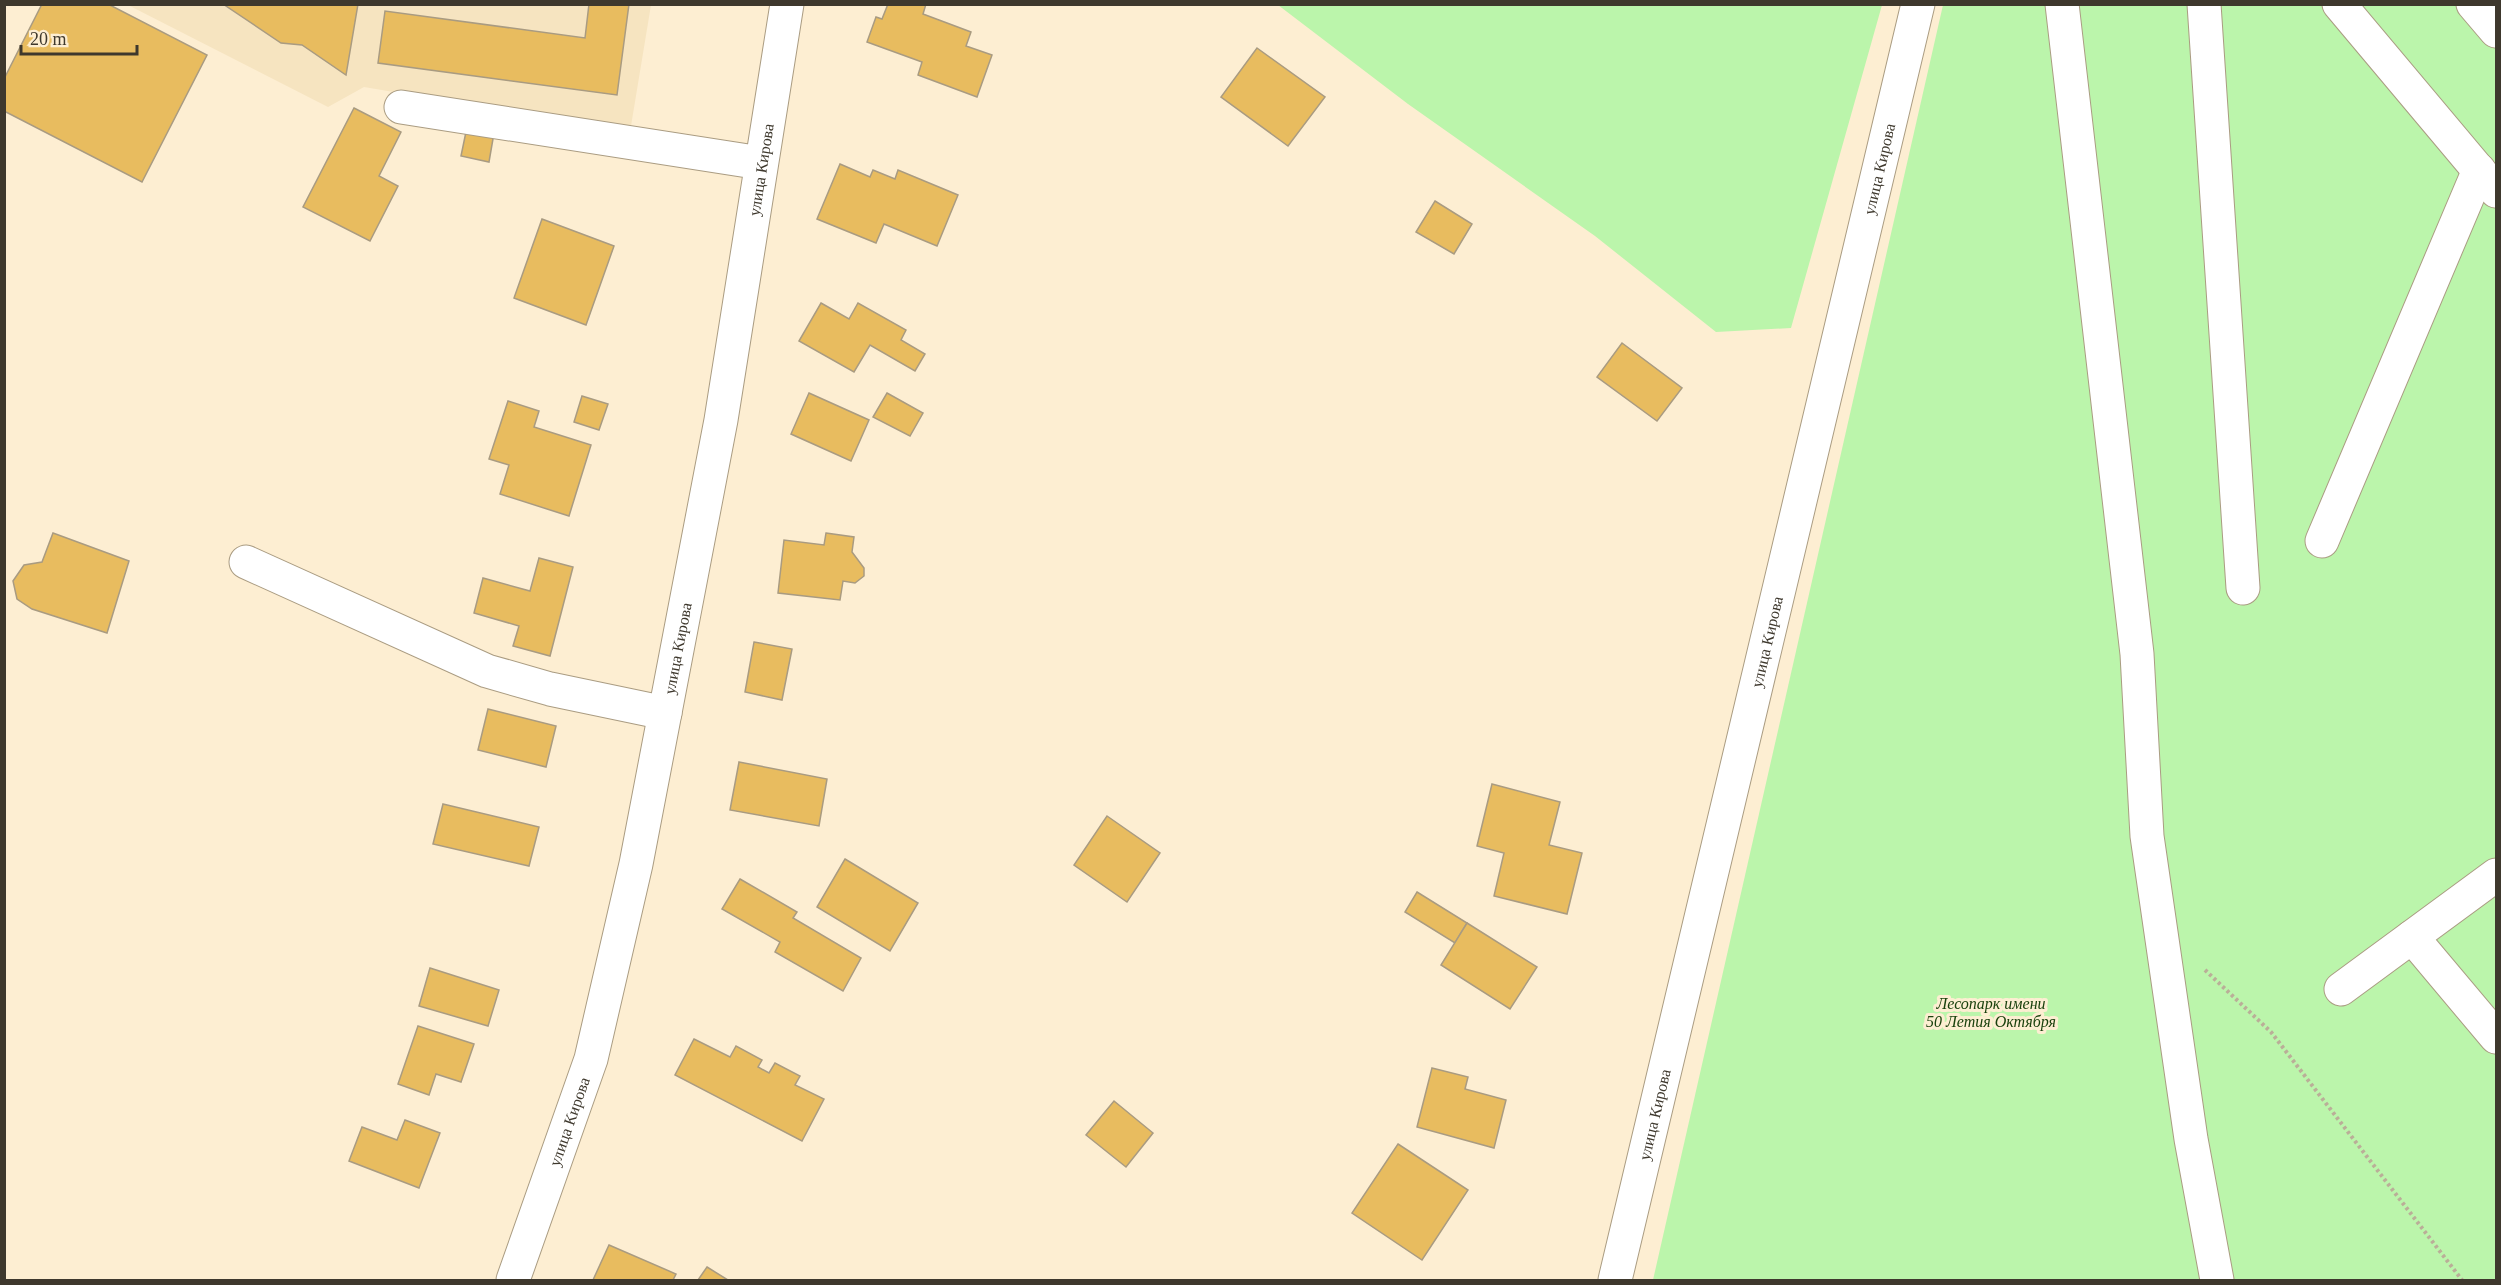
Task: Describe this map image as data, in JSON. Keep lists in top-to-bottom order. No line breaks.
{"streets":{"street":["улица Кирова"]},"parks":["Лесопарк имени 50 Летия Октября"],"scale_bar":"20 m"}
